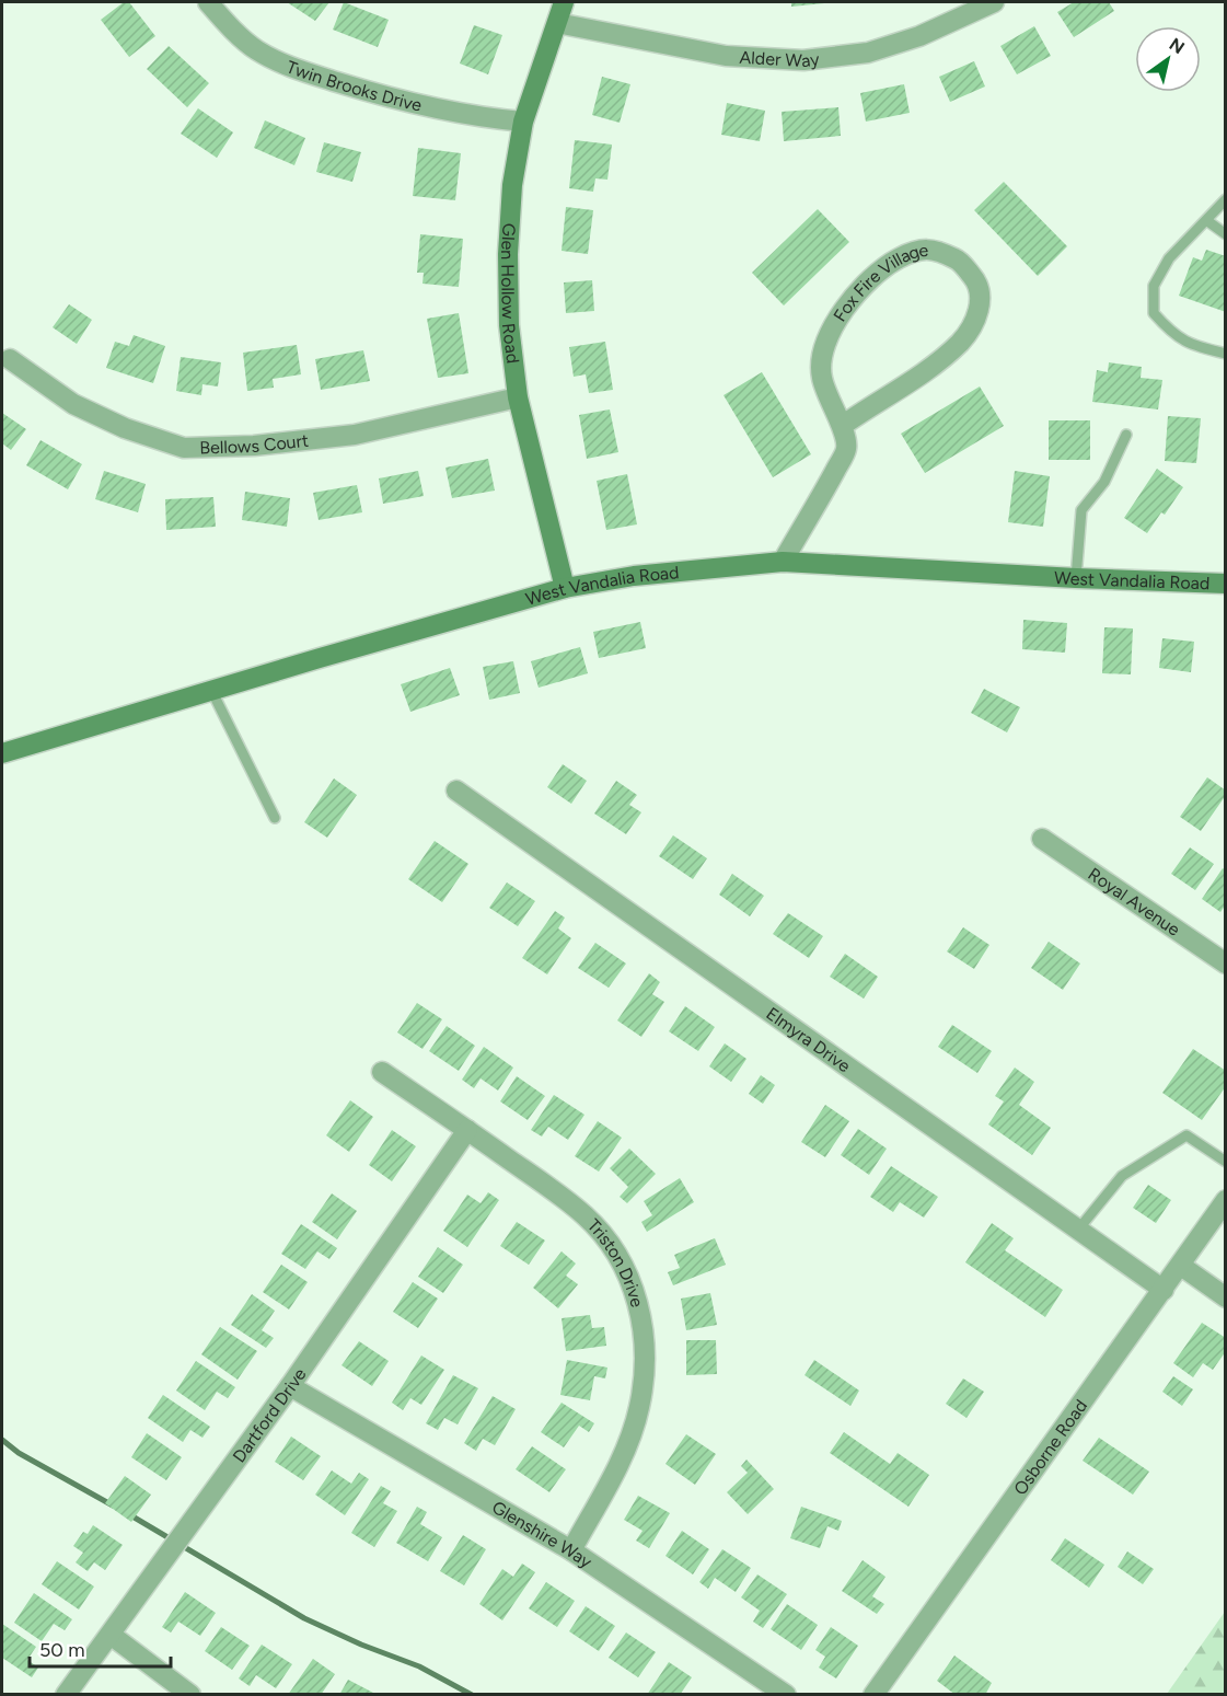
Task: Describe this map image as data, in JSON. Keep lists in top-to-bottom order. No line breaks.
{"streets":{"main road":["Glen Hollow Road","West Vandalia Road"],"street":["Alder Way","Twin Brooks Drive","Fox Fire Village","Bellows Court","Royal Avenue","Elmyra Drive","Triston Drive","Dartford Drive","Osborne Road","Glenshire Way"]},"crossings":[["Alder Way","Glen Hollow Road"],["Twin Brooks Drive","Glen Hollow Road"],["Fox Fire Village","West Vandalia Road"],["Glen Hollow Road","Bellows Court"],["Glen Hollow Road","West Vandalia Road"],["Elmyra Drive","Osborne Road"],["Triston Drive","Dartford Drive"],["Triston Drive","Glenshire Way"],["Dartford Drive","Glenshire Way"]],"scale_bar":"50 m","north":"top right"}
